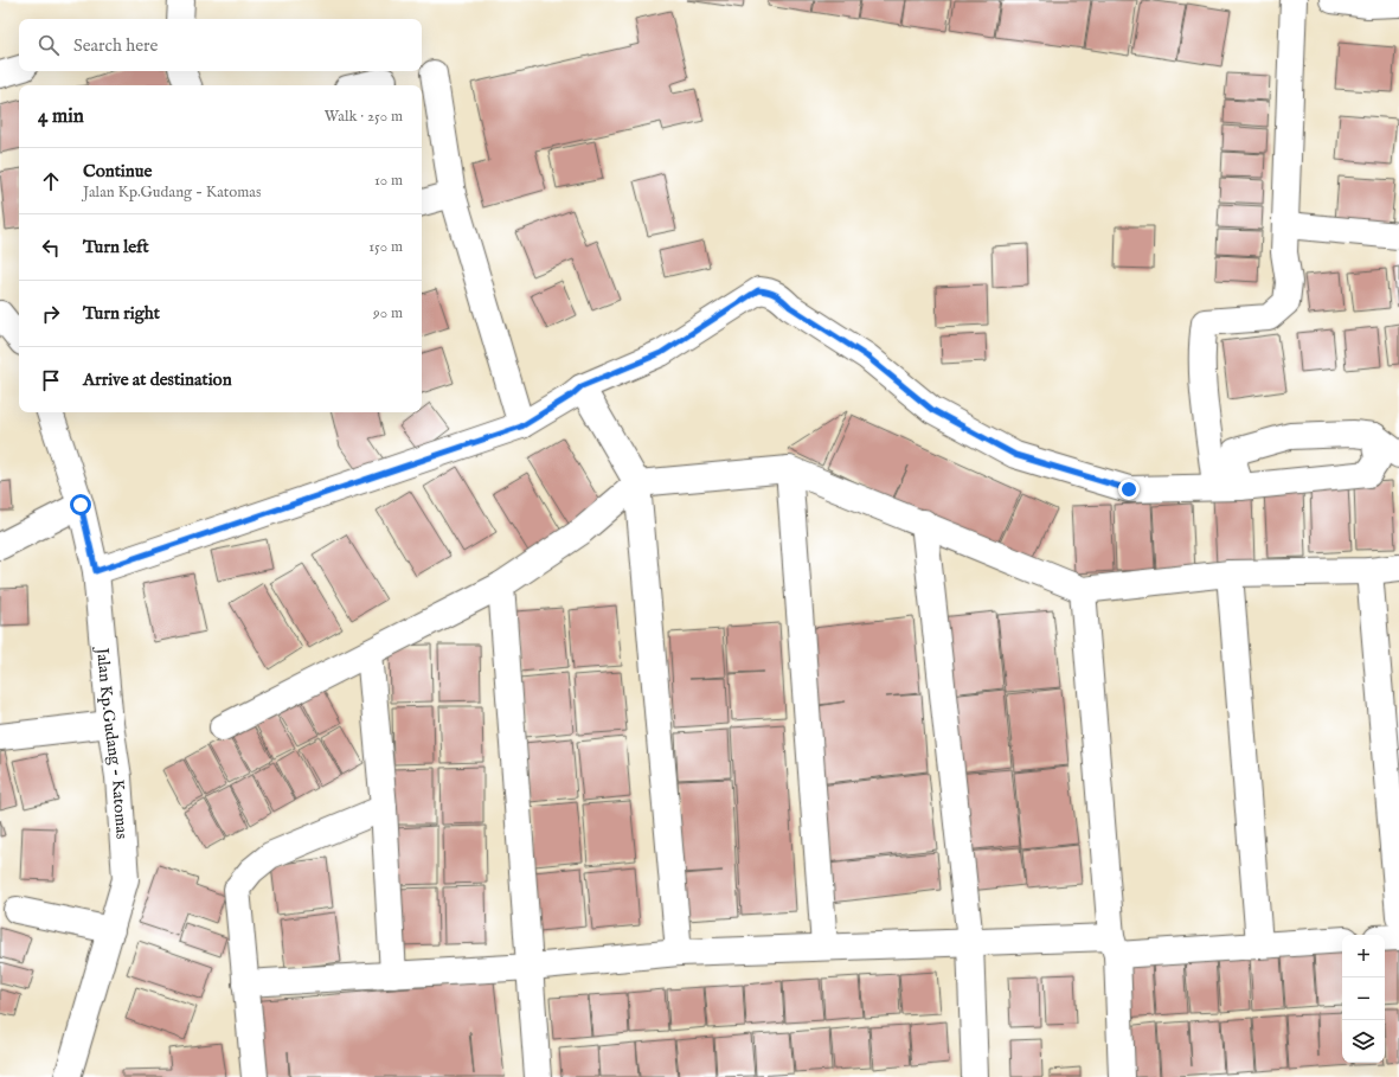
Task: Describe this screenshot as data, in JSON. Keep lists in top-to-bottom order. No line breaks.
{"streets":{"street":["Jalan Kp.Gudang - Katomas"]},"page":{"search":"Search here","heading":["4 min","Walk · 250 m"],"list":[["Continue","Jalan Kp.Gudang - Katomas","10 m"],["Turn left","150 m"],["Turn right","90 m"],"Arrive at destination"],"map_buttons":["+","−"]}}
